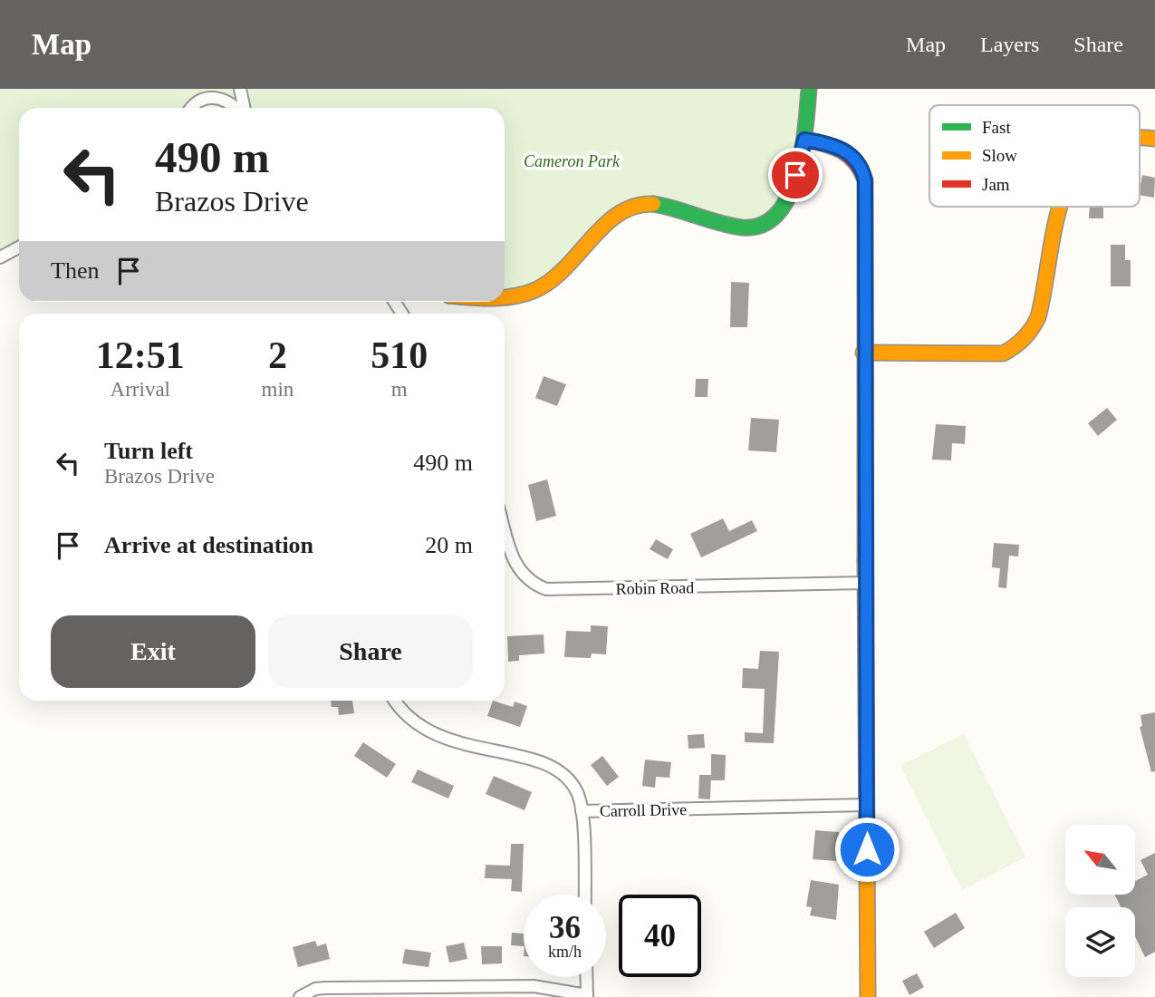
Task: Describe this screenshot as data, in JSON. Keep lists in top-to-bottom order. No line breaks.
{"streets":{"street":["Robin Road","Carroll Drive"]},"parks":["Cameron Park"],"legend":["Fast","Slow","Jam"],"north":"top left","page":{"header":"Map","nav":["Map","Layers","Share"],"turn":["490 m","Brazos Drive"],"then":"Then","eta":["12:51","Arrival","2","min","510","m"],"list":[{"name":"Turn left","note":"Brazos Drive","value":"490 m"},{"name":"Arrive at destination","value":"20 m"}],"buttons":["Exit","Share"],"speed":"36 km/h","limit":"40"}}
